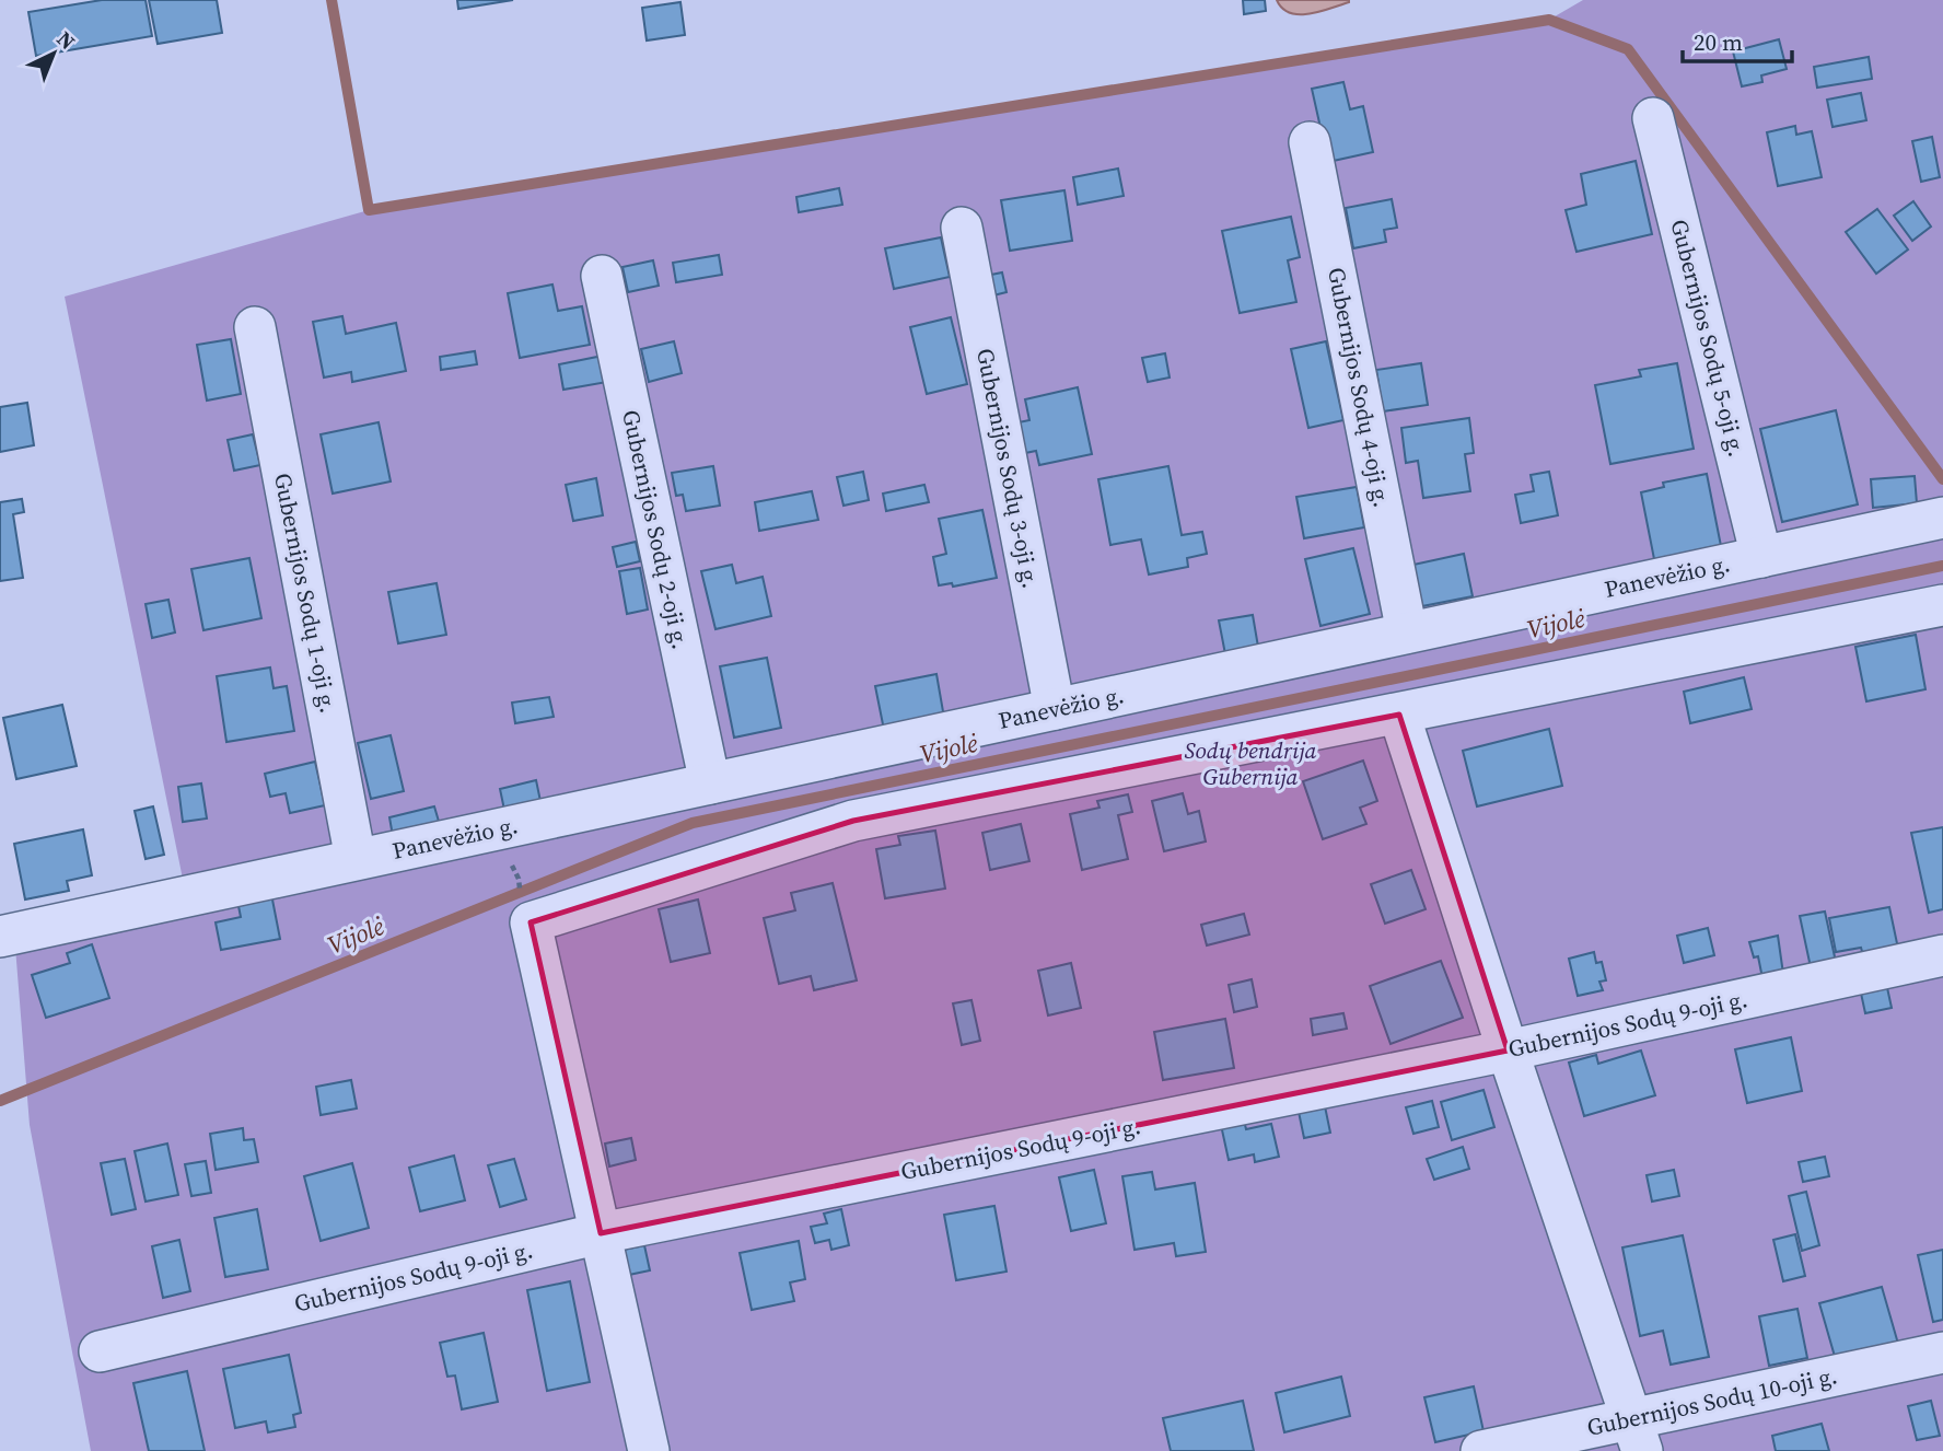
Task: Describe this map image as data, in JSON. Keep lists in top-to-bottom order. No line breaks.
{"streets":{"street":["Gubernijos Sodų 5-oji g.","Gubernijos Sodų 4-oji g.","Gubernijos Sodų 3-oji g.","Gubernijos Sodų 2-oji g.","Panevėžio g.","Gubernijos Sodų 1-oji g.","Gubernijos Sodų 9-oji g.","Gubernijos Sodų 10-oji g."]},"crossings":[["Gubernijos Sodų 5-oji g.","Panevėžio g."],["Gubernijos Sodų 4-oji g.","Panevėžio g."],["Gubernijos Sodų 3-oji g.","Panevėžio g."],["Gubernijos Sodų 2-oji g.","Panevėžio g."],["Panevėžio g.","Gubernijos Sodų 1-oji g."]],"water":["Vijolė"],"parks":["Sodų bendrija Gubernija"],"scale_bar":"20 m","north":"top right"}
